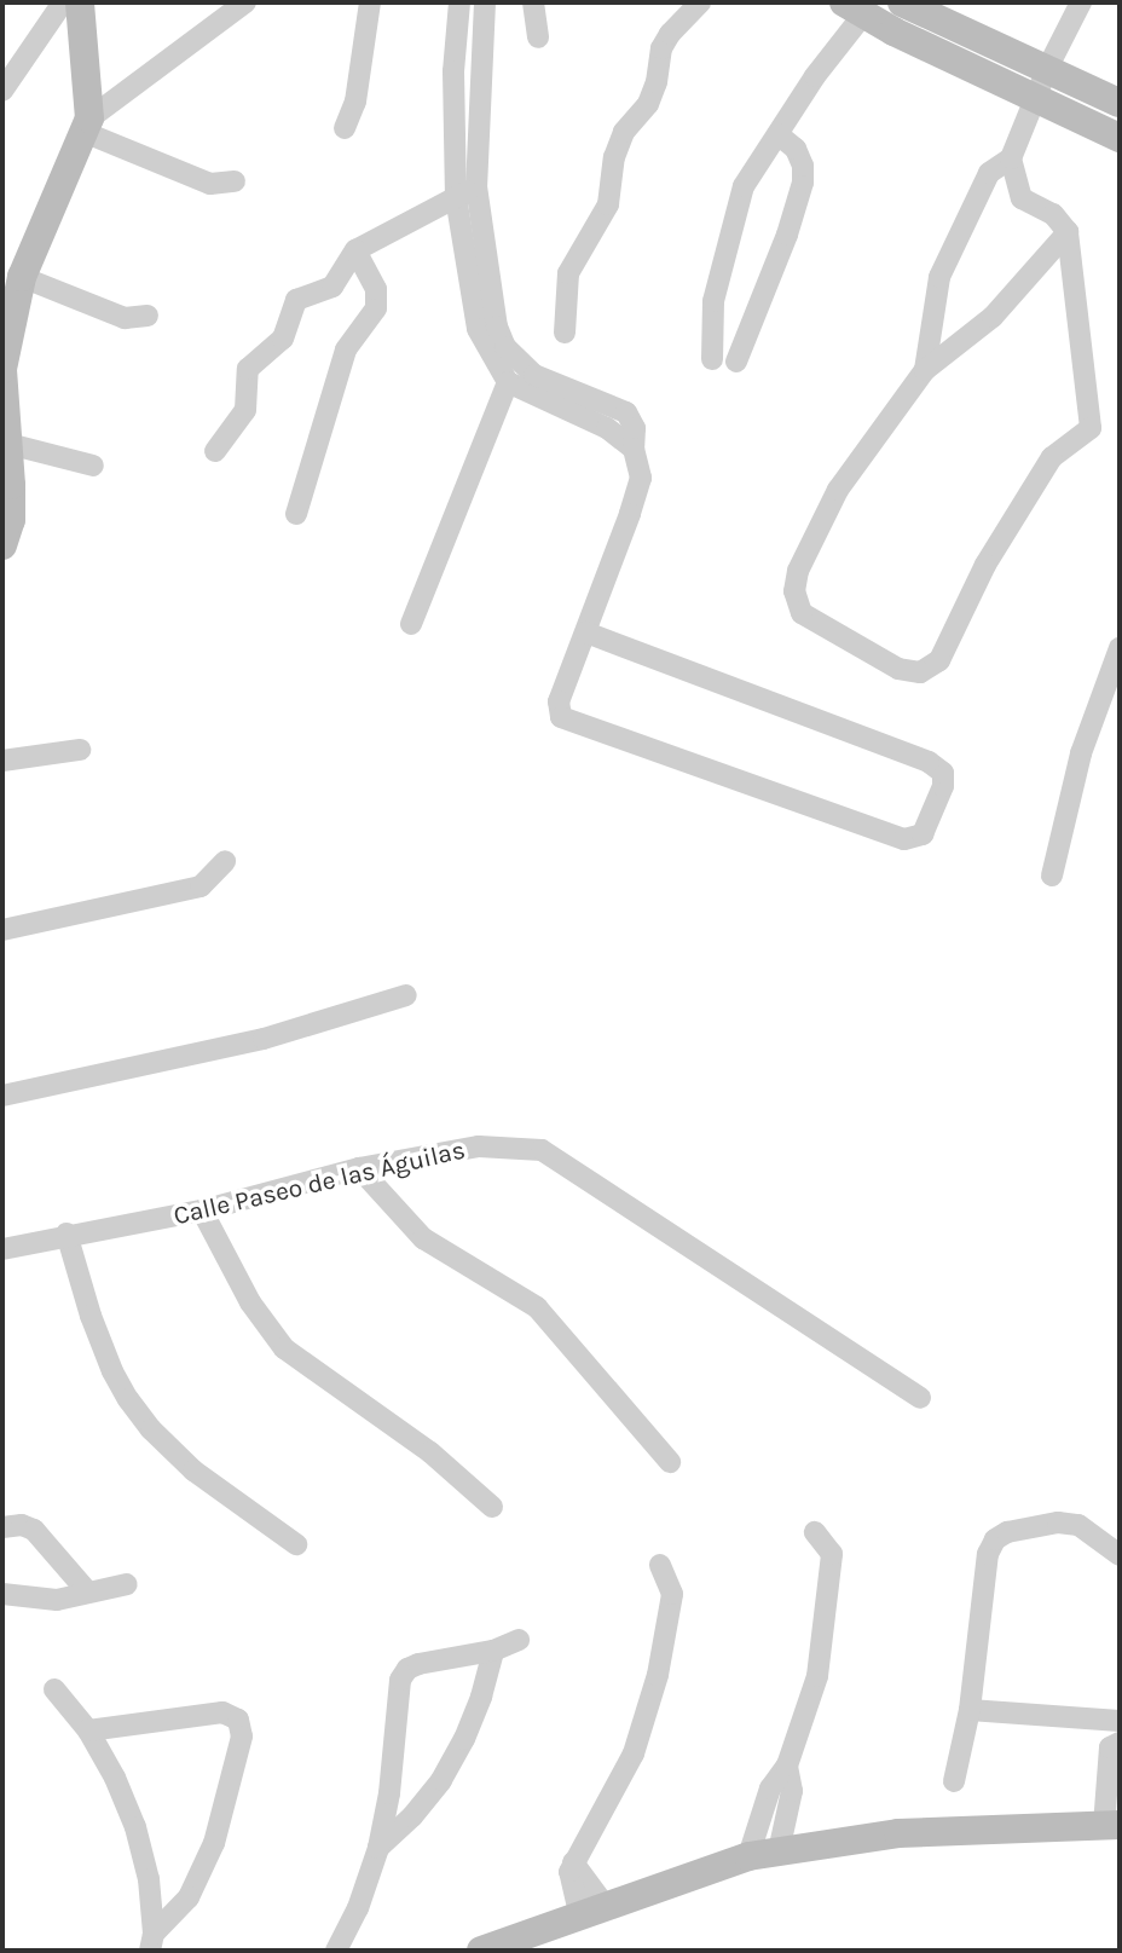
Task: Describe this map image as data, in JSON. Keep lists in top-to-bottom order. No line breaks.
{"streets":{"street":["Calle Paseo de las Águilas"]}}
